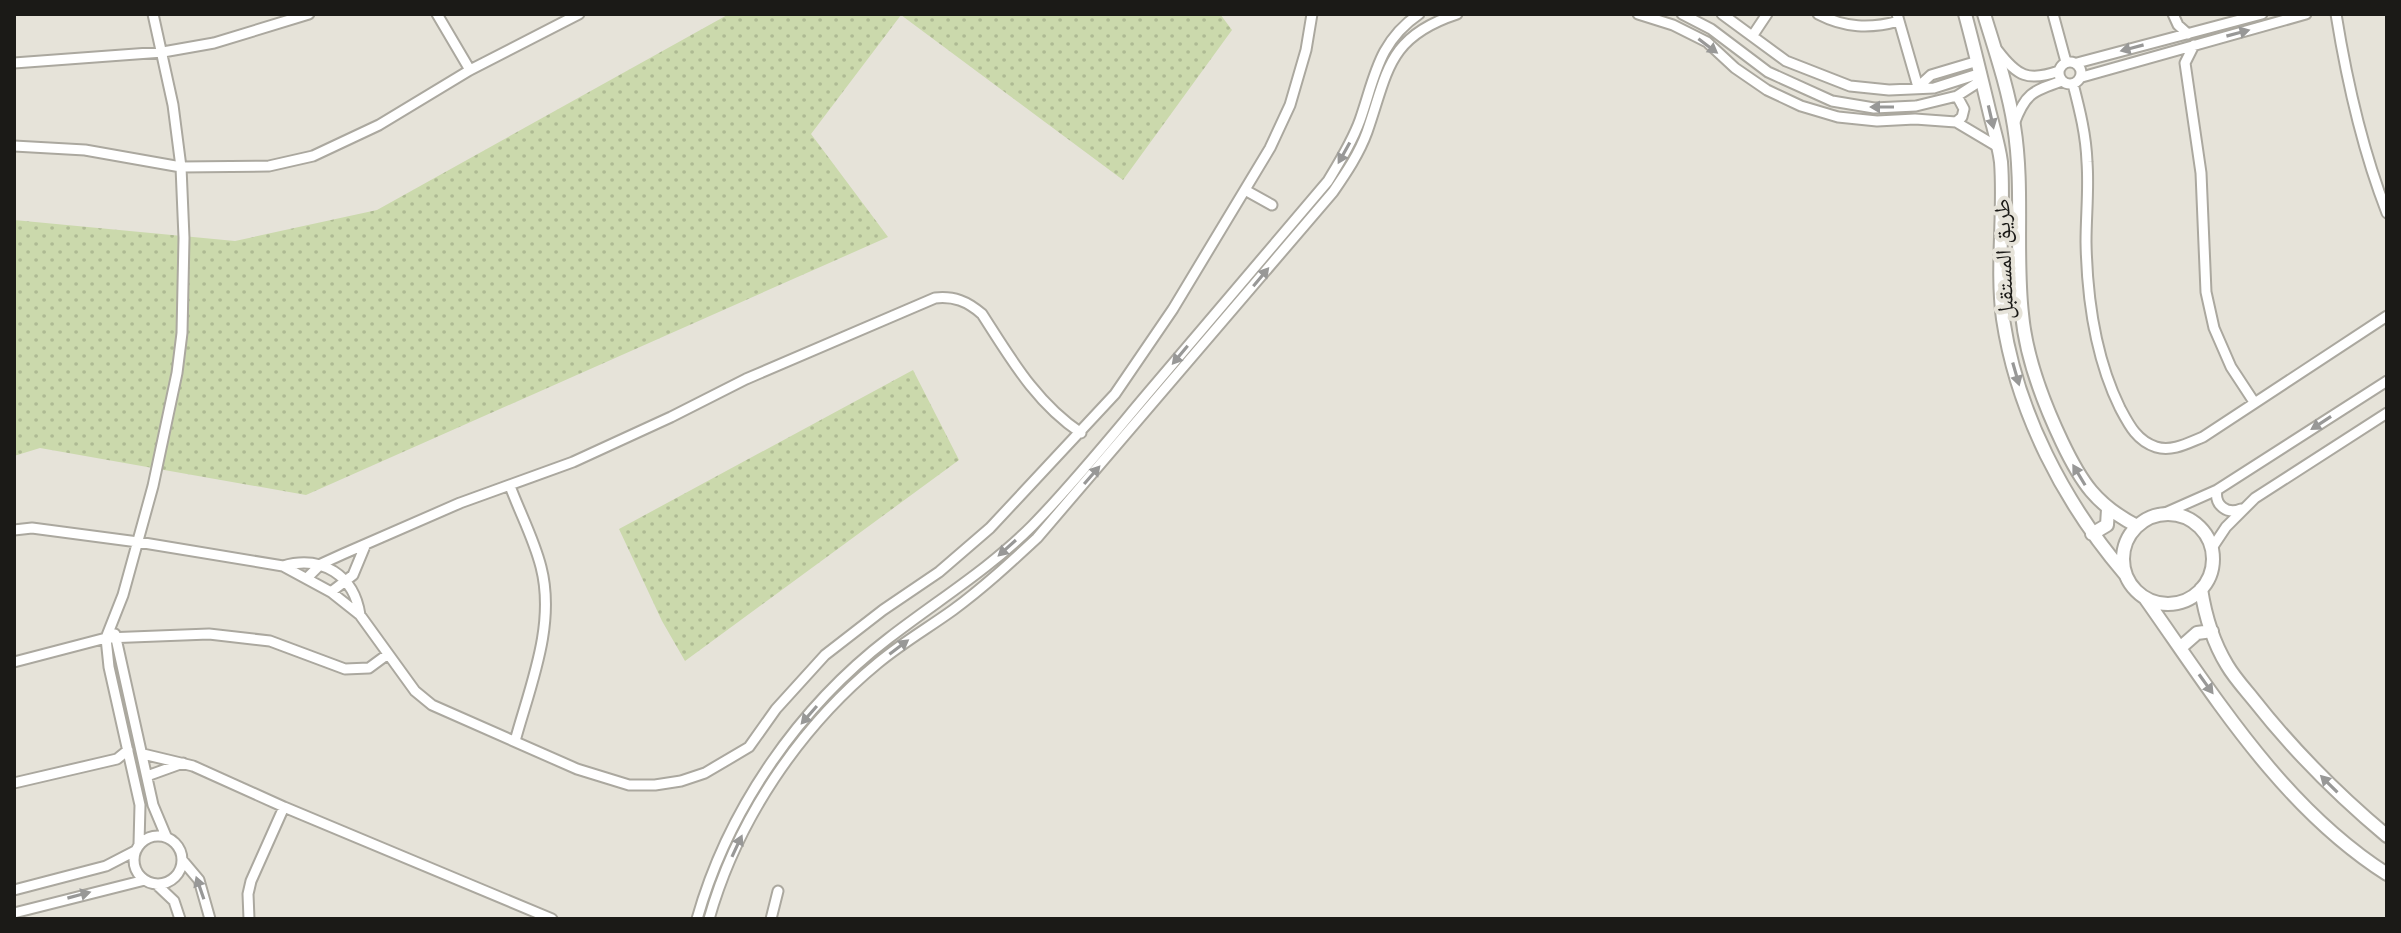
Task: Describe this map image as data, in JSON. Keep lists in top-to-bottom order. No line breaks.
{"streets":{"main road":["طريق المستقبل"]}}
